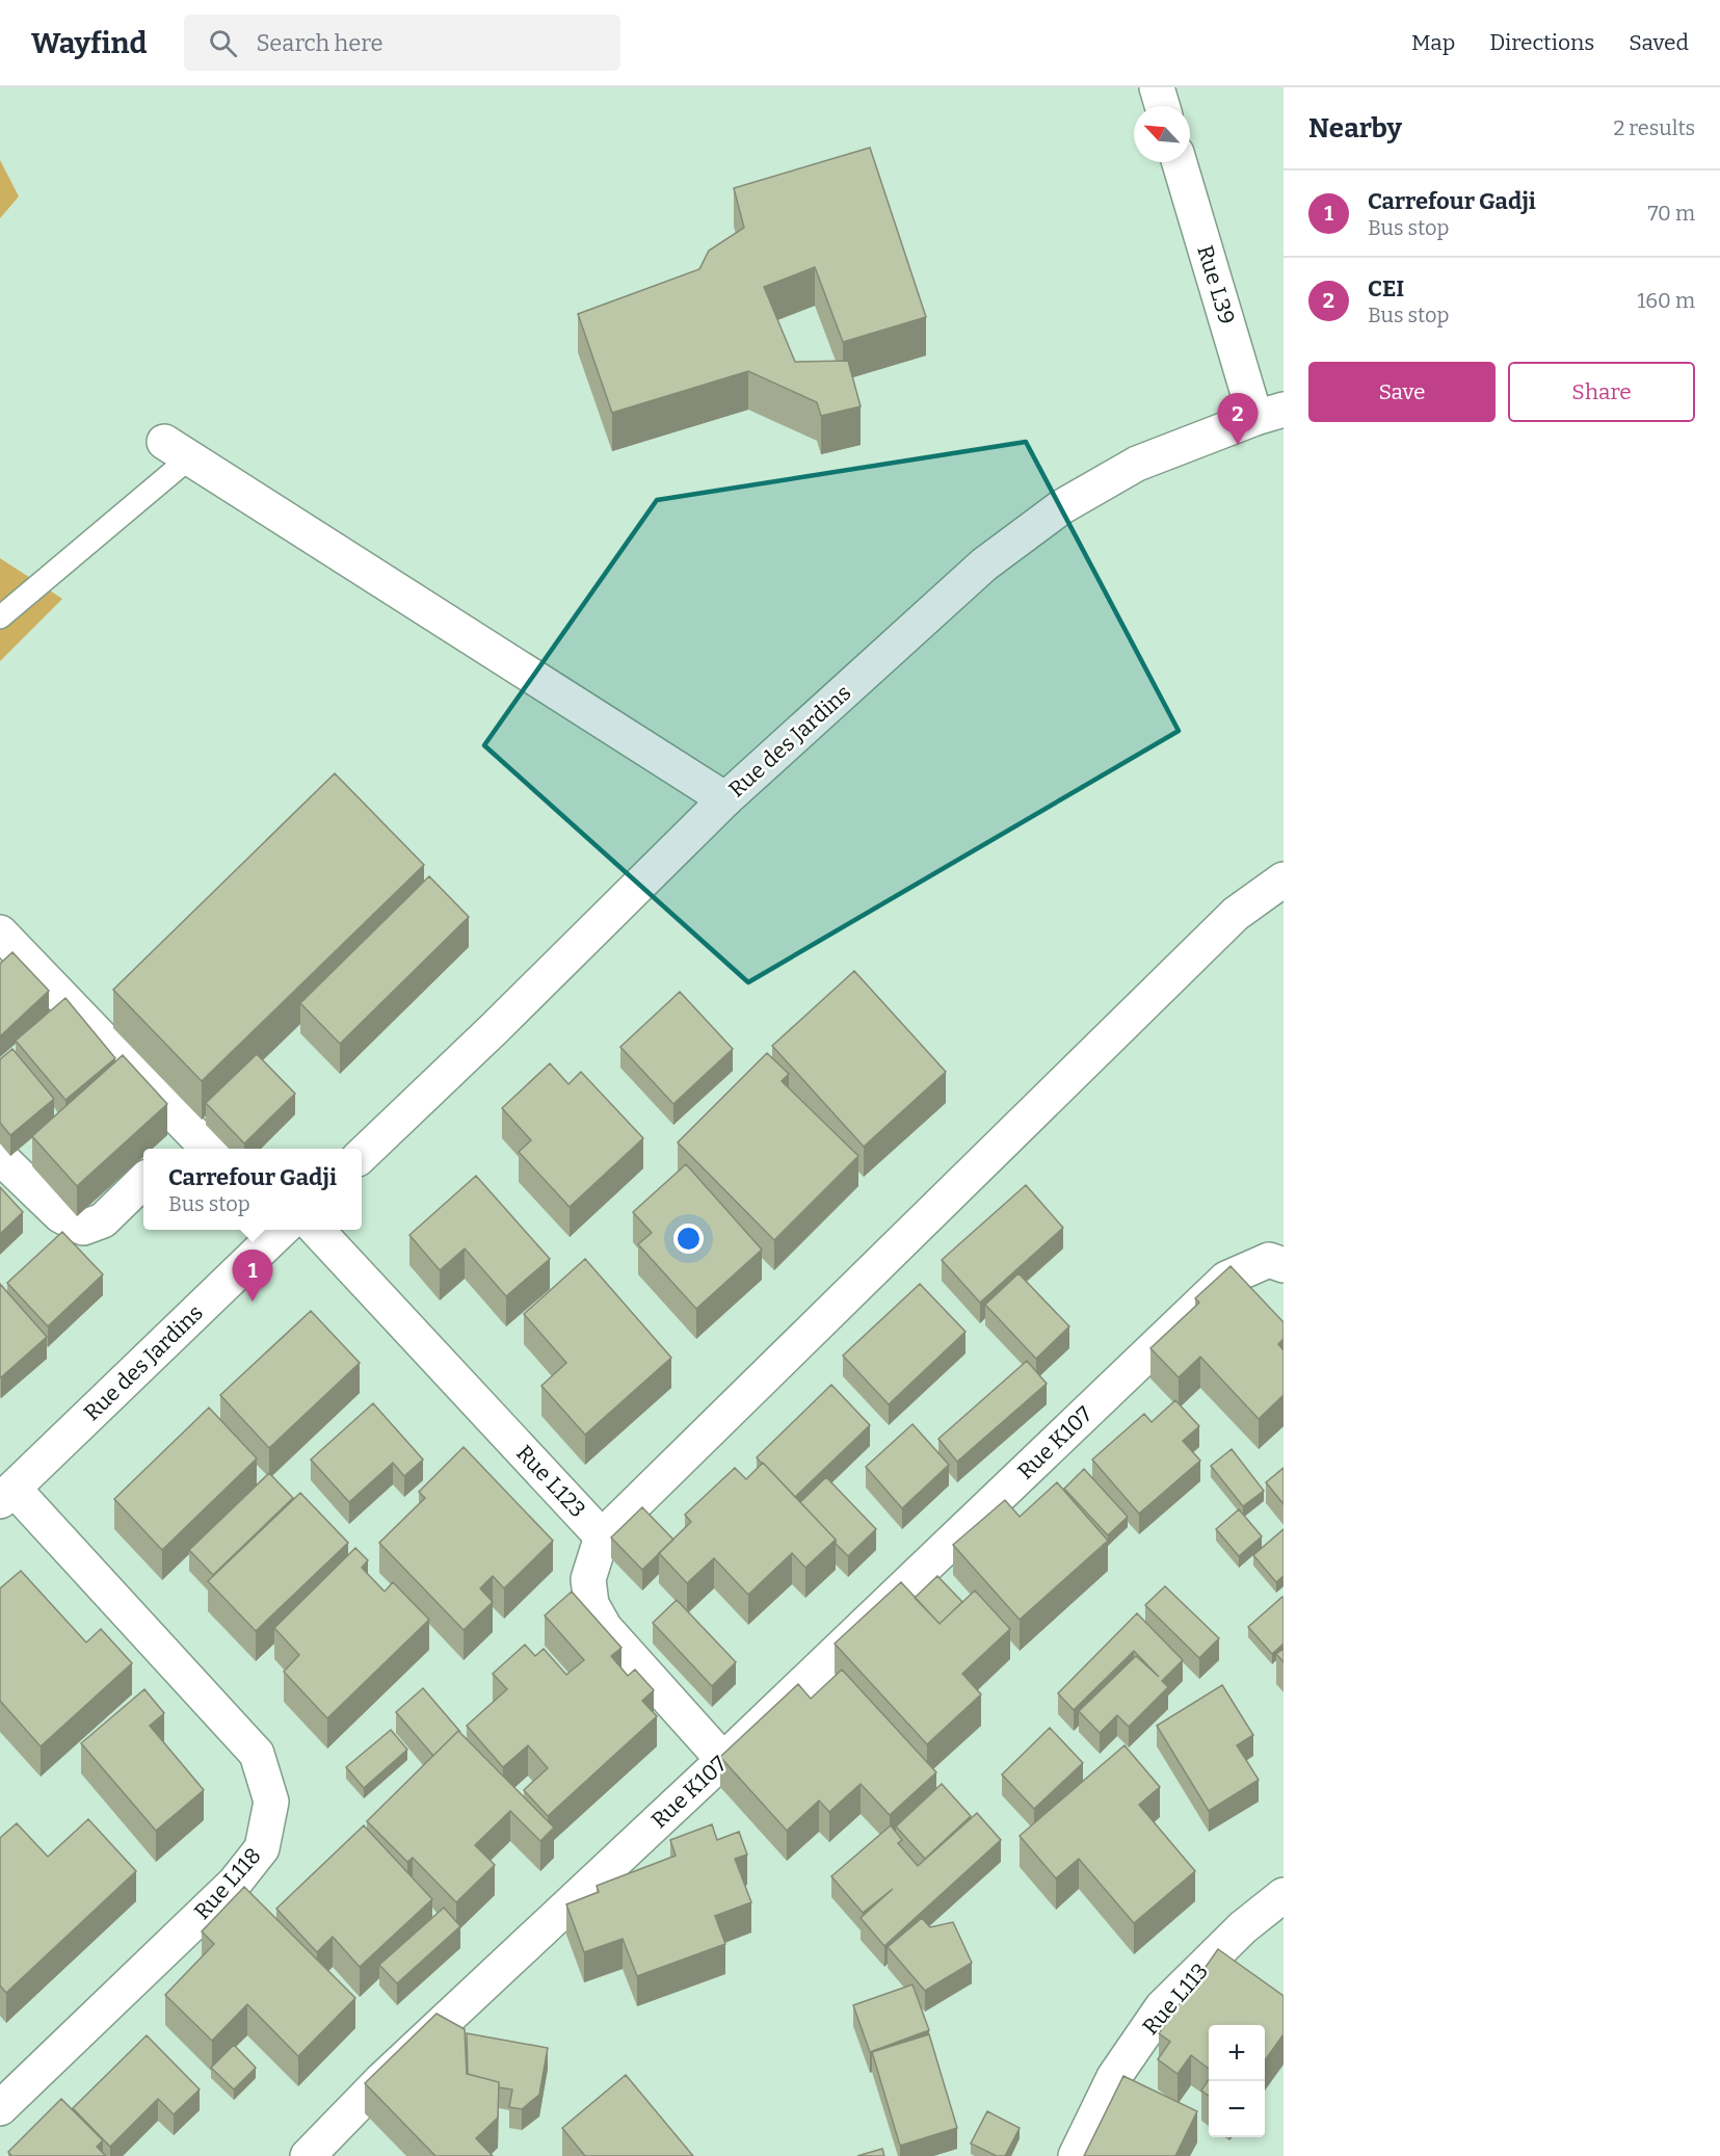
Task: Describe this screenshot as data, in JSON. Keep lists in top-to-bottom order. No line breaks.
{"streets":{"street":["Rue L39","Rue des Jardins","Rue K107","Rue L123","Rue L118","Rue L113"]},"crossings":[["Rue L39","Rue des Jardins"],["Rue des Jardins","Rue L118"],["Rue K107","Rue L123"]],"north":"top left","page":{"header":"Wayfind","search":"Search here","nav":["Map","Directions","Saved"],"heading":["Nearby","2 results"],"list":[{"mark":"1","name":"Carrefour Gadji","note":"Bus stop","value":"70 m"},{"mark":"2","name":"CEI","note":"Bus stop","value":"160 m"}],"buttons":["Save","Share"],"pins":["2","1"],"popup":["Carrefour Gadji","Bus stop"],"map_buttons":["+","−"]}}
